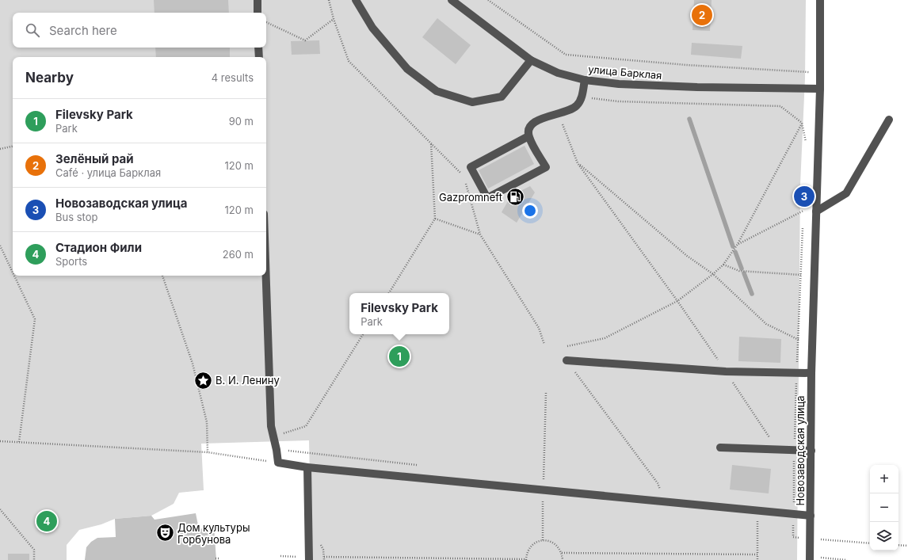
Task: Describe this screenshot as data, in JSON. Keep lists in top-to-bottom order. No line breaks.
{"streets":{"street":["улица Барклая","Новозаводская улица"]},"crossings":[["улица Барклая","Новозаводская улица"]],"places":{"fuel station":["Gazpromneft"],"place":["В. И. Ленину"],"theatre":["Дом культуры Горбунова"]},"page":{"pins":["2","3","1","4"],"search":"Search here","heading":["Nearby","4 results"],"list":[{"mark":"1","name":"Filevsky Park","note":"Park","value":"90 m"},{"mark":"2","name":"Зелёный рай","note":"Café · улица Барклая","value":"120 m"},{"mark":"3","name":"Новозаводская улица","note":"Bus stop","value":"120 m"},{"mark":"4","name":"Стадион Фили","note":"Sports","value":"260 m"}],"popup":["Filevsky Park","Park"],"map_buttons":["+","−"]}}
